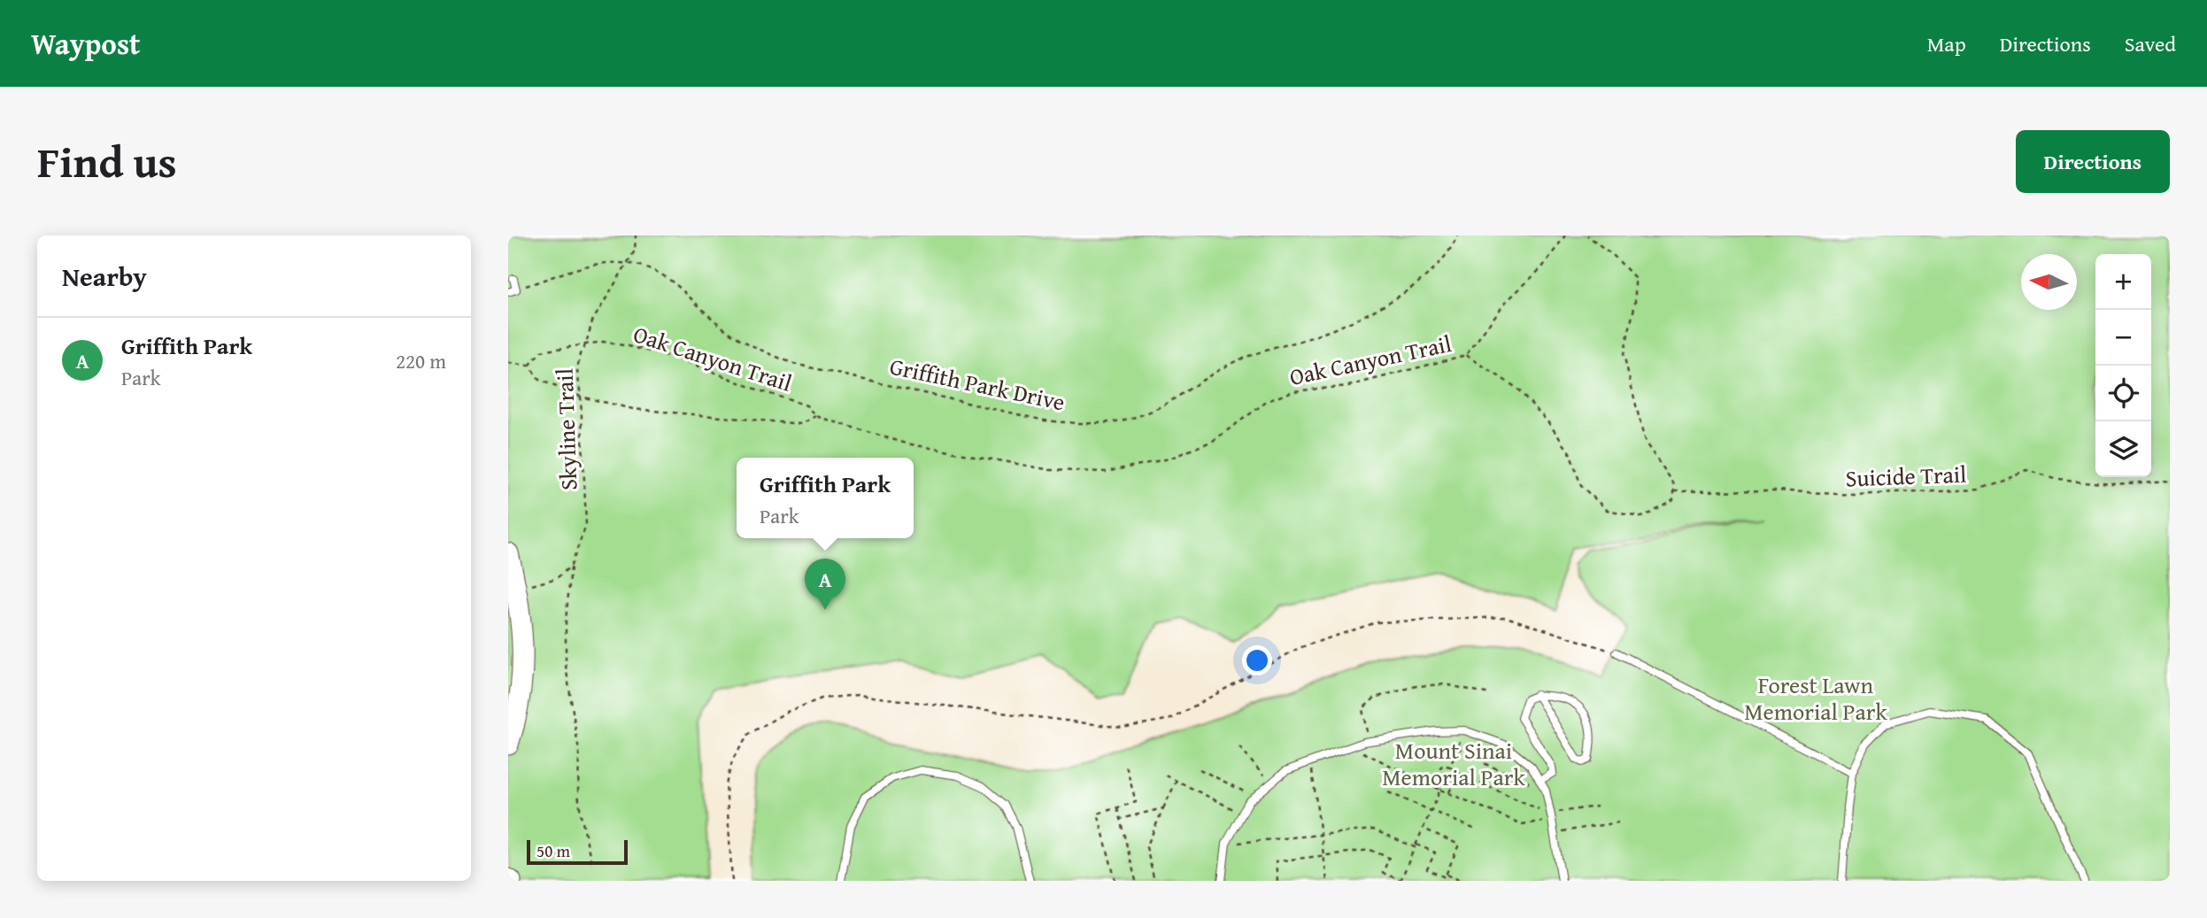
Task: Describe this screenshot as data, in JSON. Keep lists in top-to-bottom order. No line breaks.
{"streets":{"path":["Oak Canyon Trail","Griffith Park Drive","Skyline Trail","Suicide Trail"]},"crossings":[["Oak Canyon Trail","Skyline Trail"],["Griffith Park Drive","Skyline Trail"]],"parks":["Forest Lawn Memorial Park","Mount Sinai Memorial Park"],"scale_bar":"50 m","north":"left","page":{"header":"Waypost","nav":["Map","Directions","Saved"],"title":"Find us","buttons":"Directions","heading":"Nearby","map_buttons":["+","−"],"list":[{"mark":"A","name":"Griffith Park","note":"Park","value":"220 m"}],"popup":["Griffith Park","Park"],"pins":"A","scale":"50 m"}}
